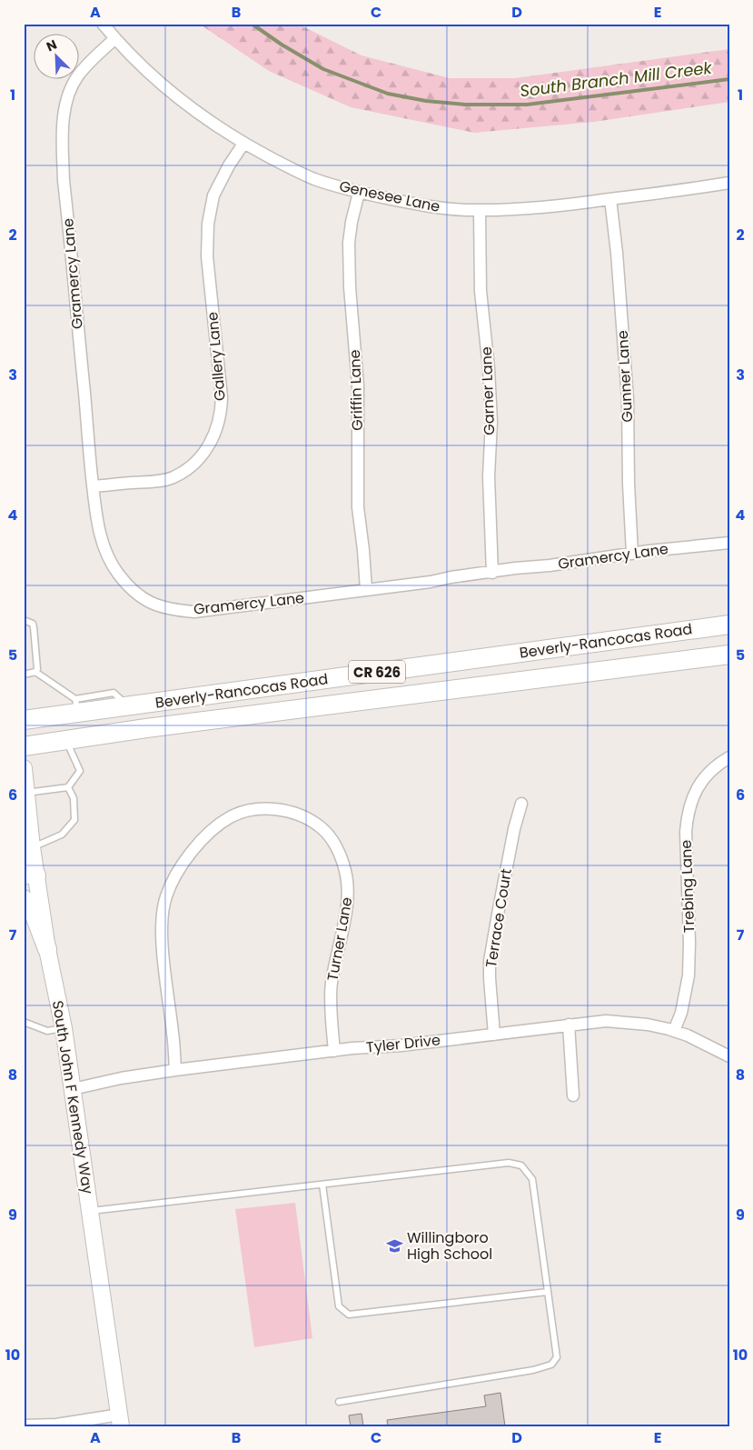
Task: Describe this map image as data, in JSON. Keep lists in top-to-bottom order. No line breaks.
{"streets":{"main road":["Beverly-Rancocas Road","CR 626"],"street":["Genesee Lane","Gramercy Lane","Gallery Lane","Gunner Lane","Griffin Lane","Garner Lane","Trebing Lane","Terrace Court","Turner Lane","Tyler Drive","South John F Kennedy Way"]},"crossings":[["Genesee Lane","Gramercy Lane"],["Genesee Lane","Gallery Lane"],["Genesee Lane","Gunner Lane"],["Genesee Lane","Griffin Lane"],["Genesee Lane","Garner Lane"],["Gramercy Lane","Gallery Lane"],["Gramercy Lane","Gunner Lane"],["Gramercy Lane","Griffin Lane"],["Gramercy Lane","Garner Lane"],["Trebing Lane","Tyler Drive"],["Terrace Court","Tyler Drive"],["Turner Lane","Tyler Drive"],["Tyler Drive","South John F Kennedy Way"]],"water":["South Branch Mill Creek"],"places":{"school or university":["Willingboro High School"]},"north":"top left","grid":{"columns":["A","B","C","D","E"],"rows":["1","2","3","4","5","6","7","8","9","10"]}}
